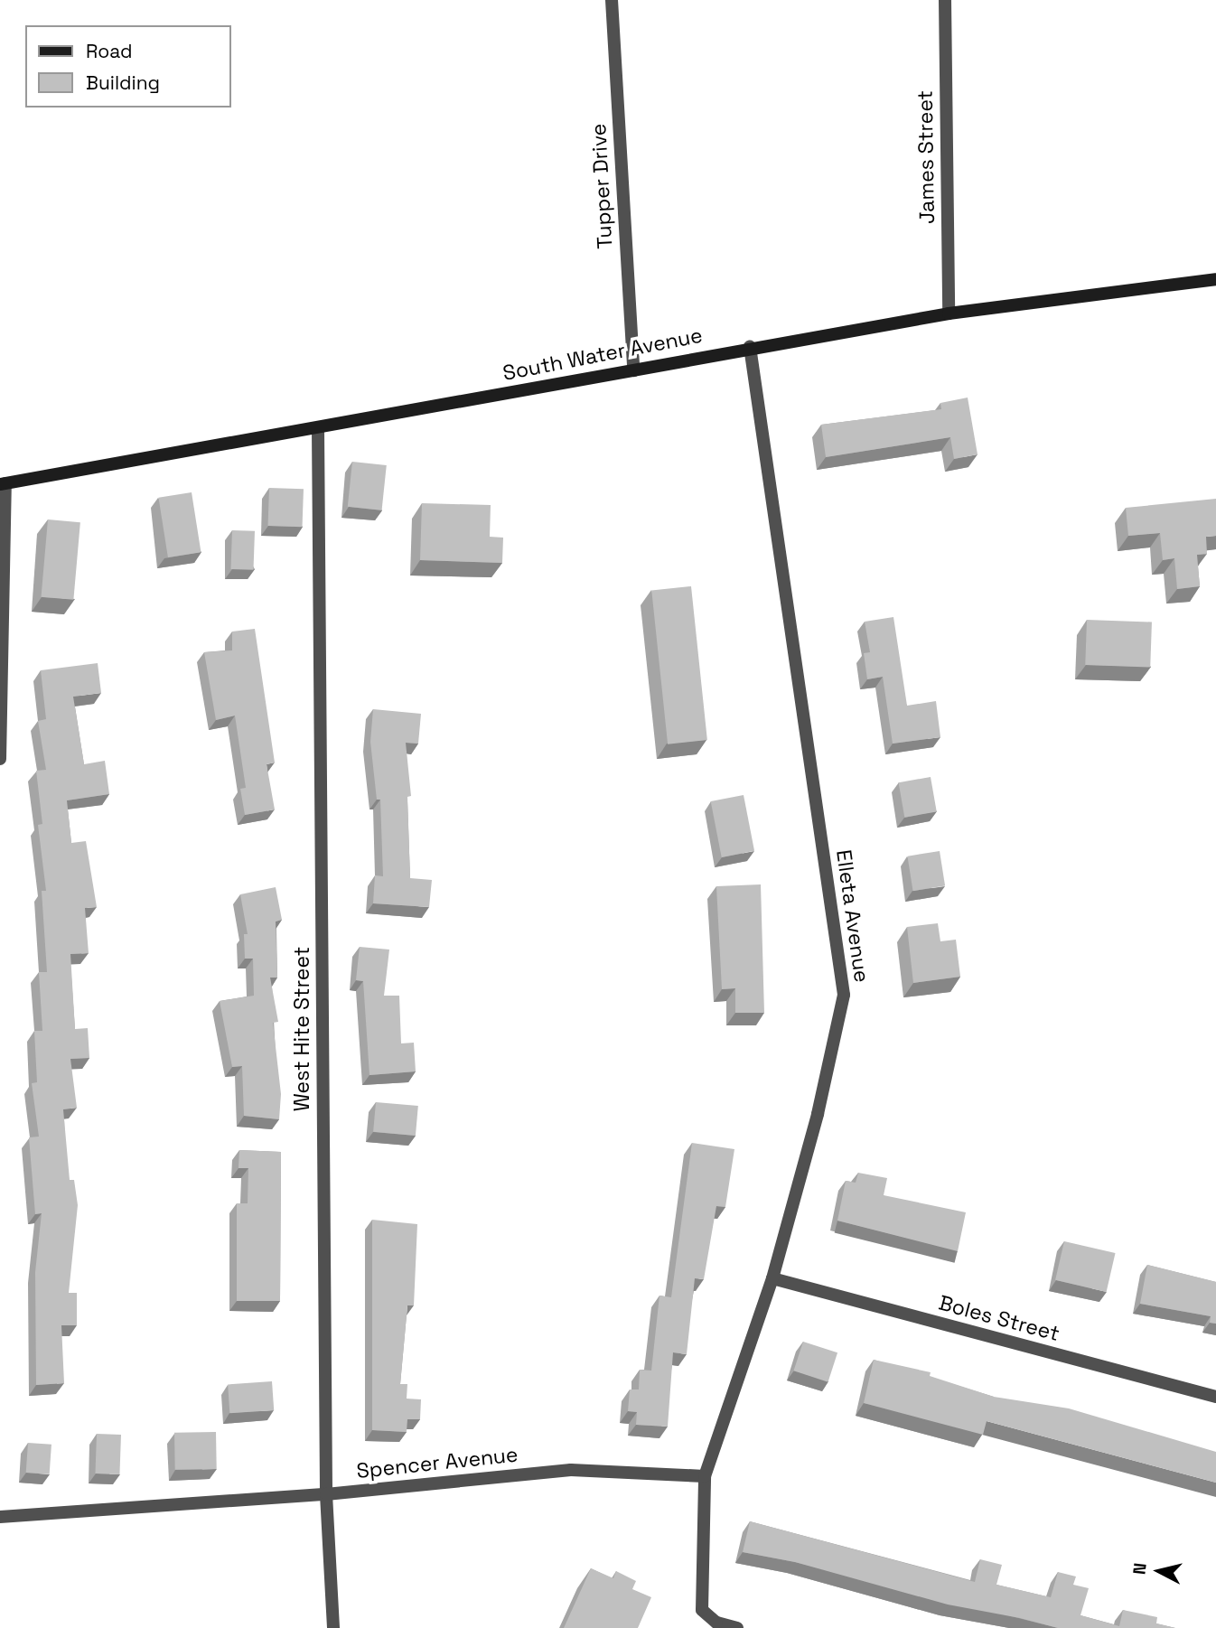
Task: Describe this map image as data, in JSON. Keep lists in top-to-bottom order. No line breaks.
{"streets":{"main road":["South Water Avenue"],"street":["James Street","Tupper Drive","Elleta Avenue","West Hite Street","Boles Street","Spencer Avenue"]},"crossings":[["James Street","South Water Avenue"],["Tupper Drive","South Water Avenue"],["South Water Avenue","Elleta Avenue"],["South Water Avenue","West Hite Street"],["Elleta Avenue","Boles Street"],["Elleta Avenue","Spencer Avenue"],["West Hite Street","Spencer Avenue"]],"legend":["Road","Building"],"north":"left"}
